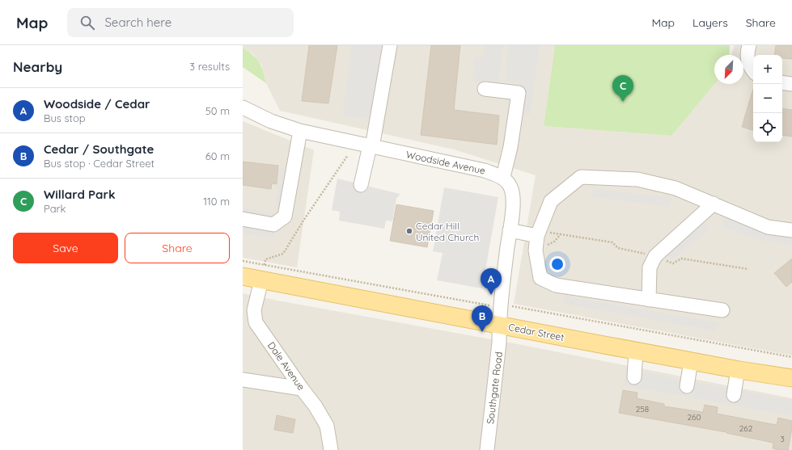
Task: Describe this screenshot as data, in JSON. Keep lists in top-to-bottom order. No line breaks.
{"streets":{"main road":["Cedar Street"],"street":["Woodside Avenue","Dale Avenue","Southgate Road"]},"crossings":[["Cedar Street","Dale Avenue"],["Cedar Street","Southgate Road"]],"places":["Cedar Hill United Church"],"house_numbers":["258","260","262","3"],"north":"bottom left","page":{"header":"Map","search":"Search here","nav":["Map","Layers","Share"],"heading":["Nearby","3 results"],"map_buttons":["+","−"],"pins":["C","A","B"],"list":[{"mark":"A","name":"Woodside / Cedar","note":"Bus stop","value":"50 m"},{"mark":"B","name":"Cedar / Southgate","note":"Bus stop · Cedar Street","value":"60 m"},{"mark":"C","name":"Willard Park","note":"Park","value":"110 m"}],"buttons":["Save","Share"]}}
